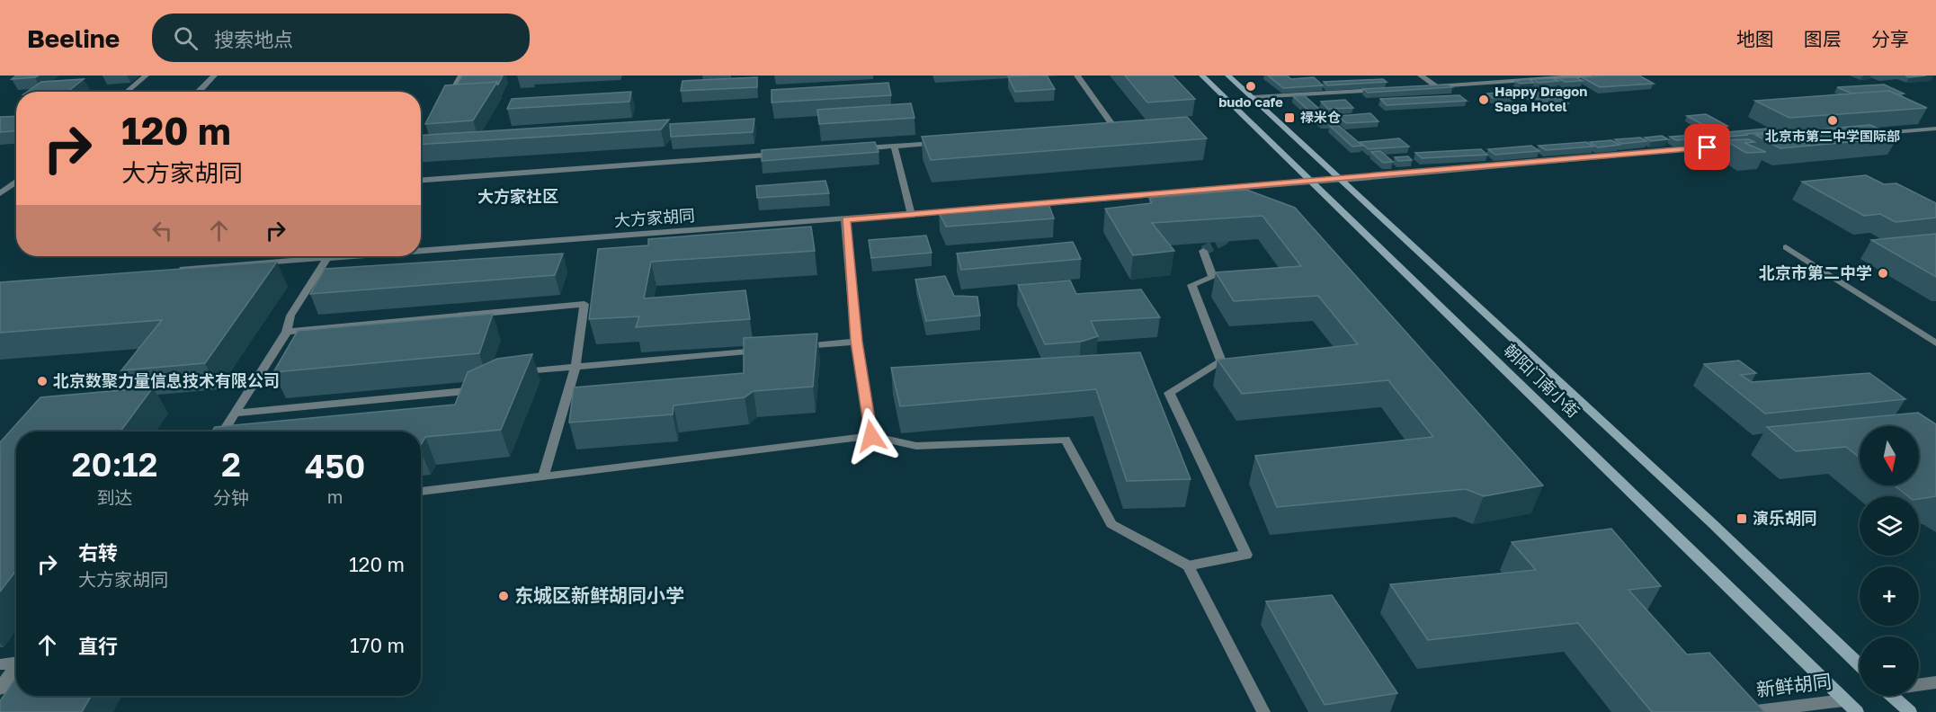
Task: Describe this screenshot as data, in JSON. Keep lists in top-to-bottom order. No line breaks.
{"streets":{"main road":["朝阳门南小街"],"street":["大方家胡同","新鲜胡同"]},"crossings":[["朝阳门南小街","新鲜胡同"]],"districts":["大方家社区"],"places":{"other":["budo cafe","Happy Dragon Saga Hotel","北京市第二中学国际部","北京市第二中学","北京数聚力量信息技术有限公司","东城区新鲜胡同小学"],"transit":["禄米仓","演乐胡同"]},"north":"bottom","page":{"header":"Beeline","search":"搜索地点","nav":["地图","图层","分享"],"turn":["120 m","大方家胡同"],"map_buttons":["+","−"],"eta":["20:12","到达","2","分钟","450","m"],"list":[{"name":"右转","note":"大方家胡同","value":"120 m"},{"name":"直行","value":"170 m"}]}}
